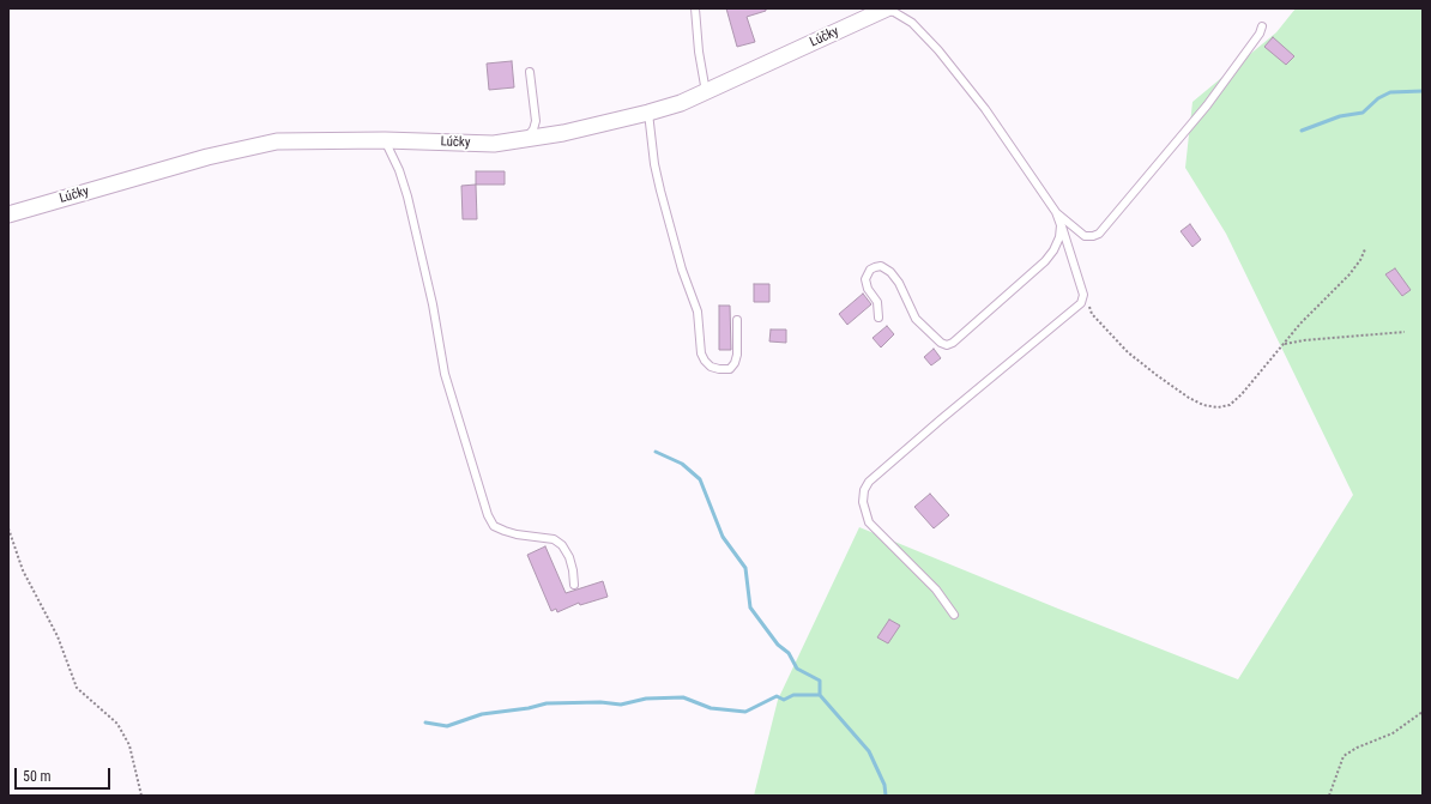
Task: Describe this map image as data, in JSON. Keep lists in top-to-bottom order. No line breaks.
{"streets":{"street":["Lúčky"]},"scale_bar":"50 m"}
